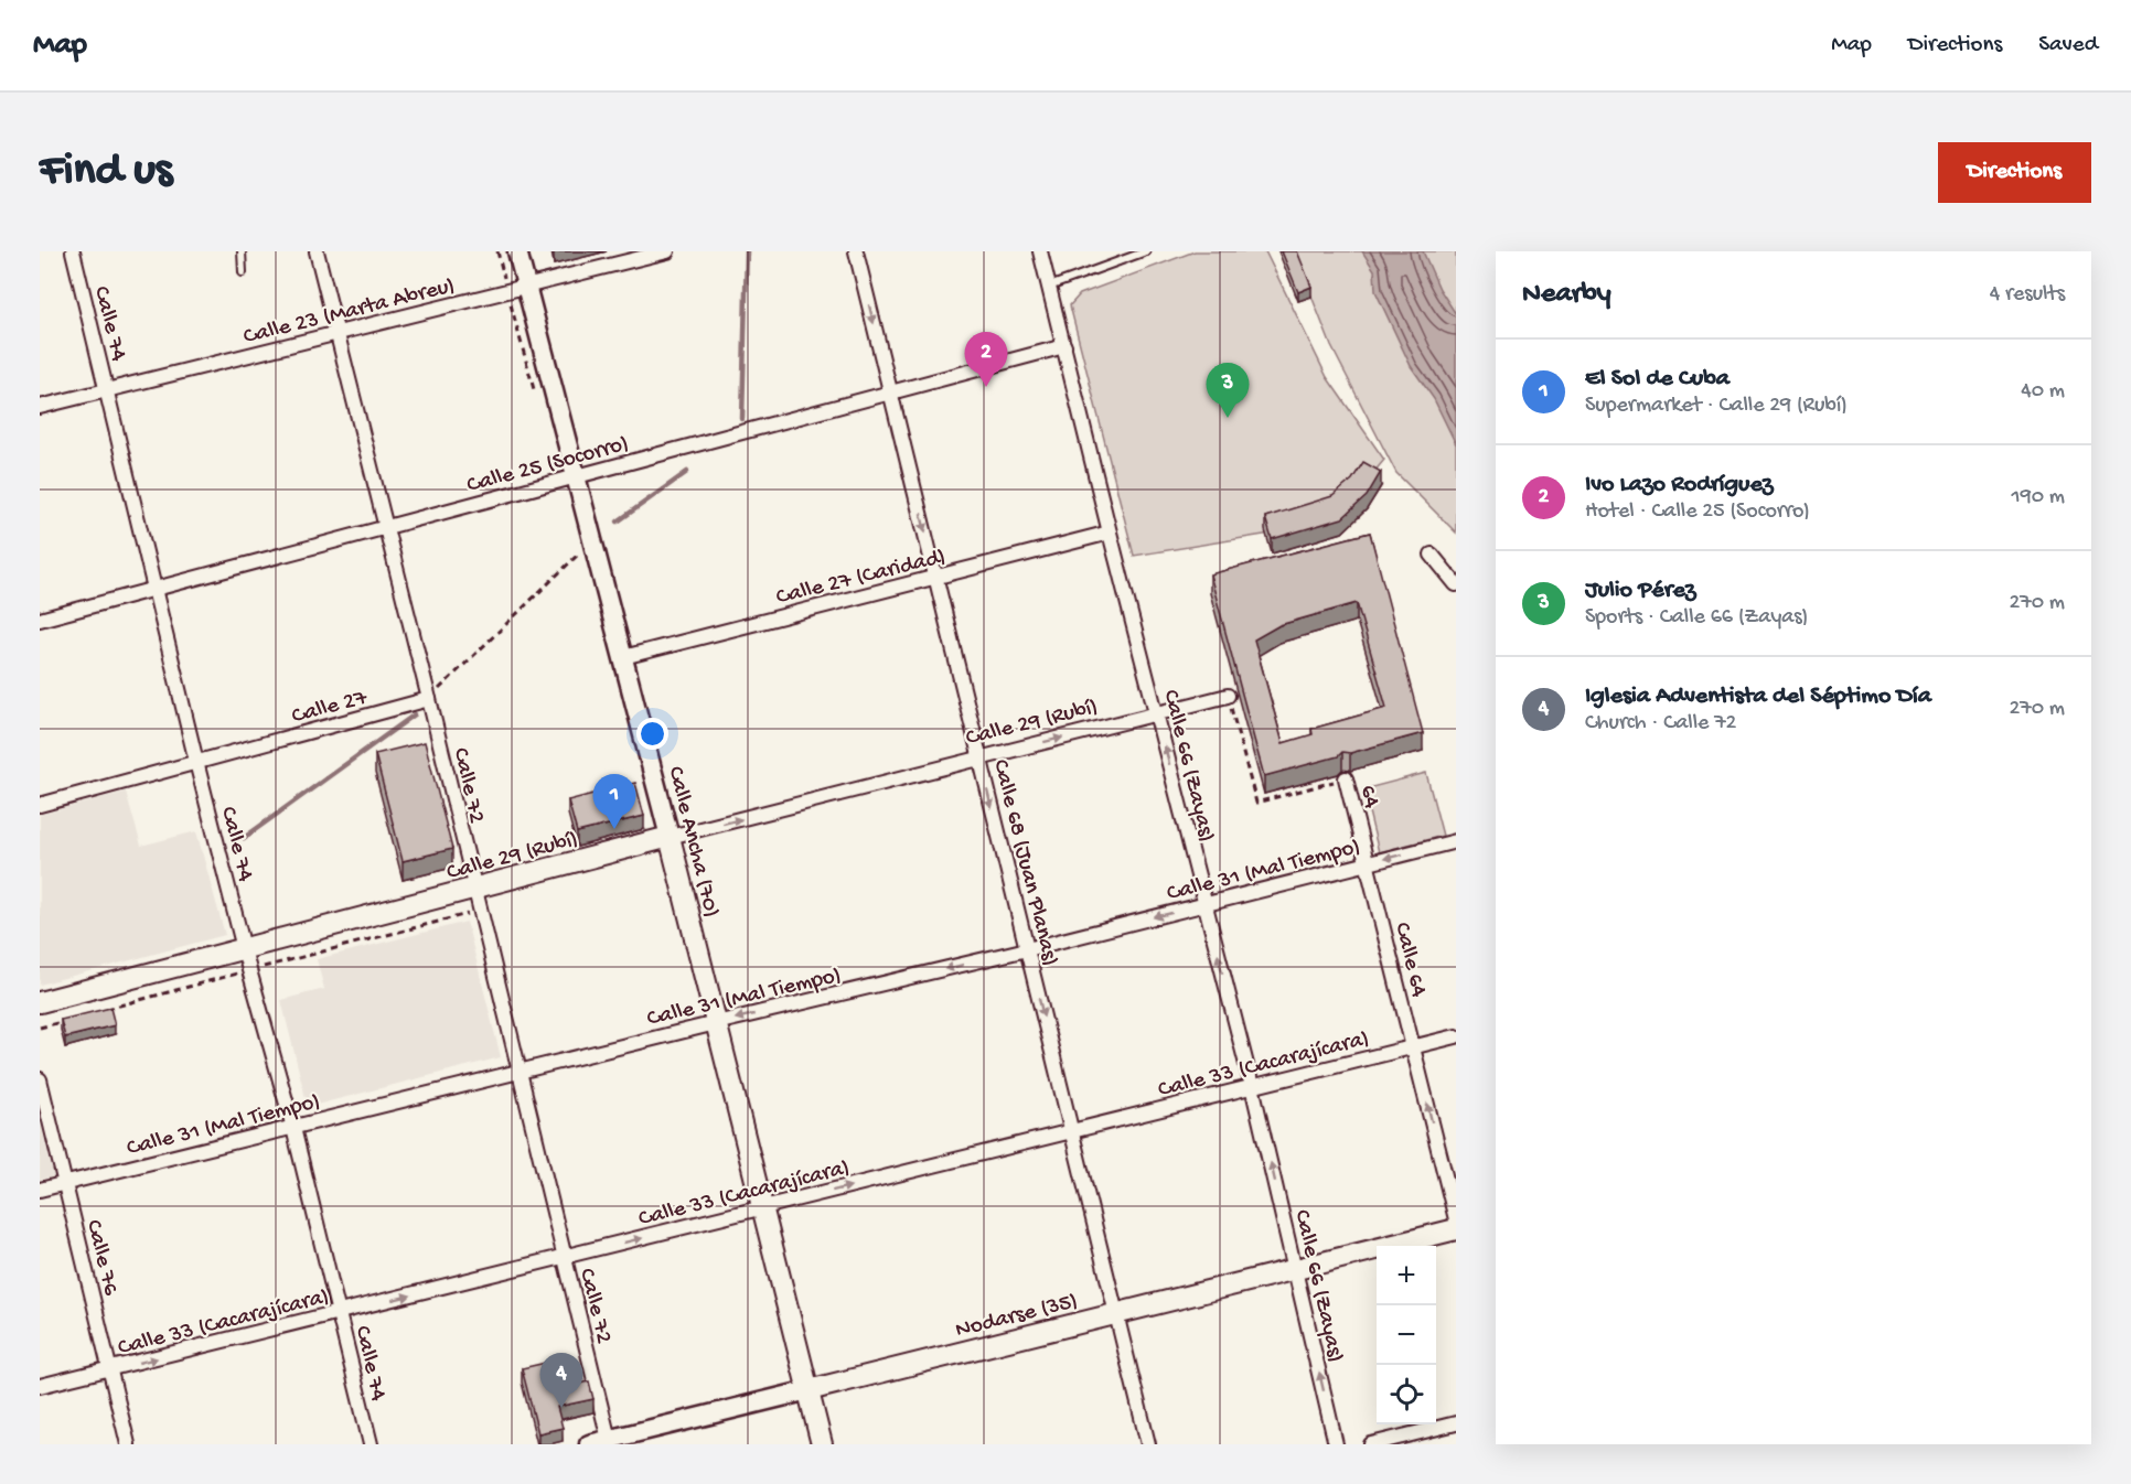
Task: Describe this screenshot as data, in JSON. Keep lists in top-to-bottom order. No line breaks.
{"streets":{"main road":["Calle 29 (Rubí)","Calle Ancha (70)","Nodarse (35)"],"street":["Calle 23 (Marta Abreu)","Calle 74","Calle 25 (Socorro)","Calle 27 (Caridad)","Calle 27","Calle 66 (Zayas)","Calle 72","64","Calle 68 (Juan Planas)","Calle 31 (Mal Tiempo)","Calle 64","Calle 33 (Cacarajícara)","Calle 76"]},"crossings":[["Calle 23 (Marta Abreu)","Calle 74"],["Calle 23 (Marta Abreu)","Calle 72"],["Calle 23 (Marta Abreu)","Calle Ancha (70)"],["Calle 74","Calle 25 (Socorro)"],["Calle 74","Calle 27"],["Calle 74","Calle 29 (Rubí)"],["Calle 74","Calle 31 (Mal Tiempo)"],["Calle 74","Calle 33 (Cacarajícara)"],["Calle 25 (Socorro)","Calle 66 (Zayas)"],["Calle 25 (Socorro)","Calle 72"],["Calle 25 (Socorro)","Calle Ancha (70)"],["Calle 25 (Socorro)","Calle 68 (Juan Planas)"],["Calle 27 (Caridad)","Calle 66 (Zayas)"],["Calle 27 (Caridad)","Calle Ancha (70)"],["Calle 27 (Caridad)","Calle 68 (Juan Planas)"],["Calle 27","Calle 72"],["Calle 29 (Rubí)","Calle 66 (Zayas)"],["Calle 29 (Rubí)","Calle 72"],["Calle 29 (Rubí)","Calle Ancha (70)"],["Calle 29 (Rubí)","Calle 68 (Juan Planas)"],["Calle 66 (Zayas)","Calle 31 (Mal Tiempo)"],["Calle 66 (Zayas)","Calle 33 (Cacarajícara)"],["Calle 66 (Zayas)","Nodarse (35)"],["Calle 72","Calle 31 (Mal Tiempo)"],["Calle 72","Calle 33 (Cacarajícara)"],["Calle 72","Nodarse (35)"],["64","Calle 31 (Mal Tiempo)"],["64","Calle 64"],["Calle Ancha (70)","Calle 31 (Mal Tiempo)"],["Calle Ancha (70)","Calle 33 (Cacarajícara)"],["Calle Ancha (70)","Nodarse (35)"],["Calle 68 (Juan Planas)","Calle 31 (Mal Tiempo)"],["Calle 68 (Juan Planas)","Calle 33 (Cacarajícara)"],["Calle 68 (Juan Planas)","Nodarse (35)"],["Calle 31 (Mal Tiempo)","Calle 64"],["Calle 31 (Mal Tiempo)","Calle 76"],["Calle 64","Calle 33 (Cacarajícara)"],["Calle 33 (Cacarajícara)","Calle 76"]],"one_way":["Calle 29 (Rubí)","Calle 66 (Zayas)","Calle 68 (Juan Planas)","Calle 31 (Mal Tiempo)","Calle 64","Calle 33 (Cacarajícara)"],"page":{"header":"Map","nav":["Map","Directions","Saved"],"buttons":"Directions","title":"Find us","heading":["Nearby","4 results"],"pins":["2","3","1","4"],"list":[{"mark":"1","name":"El Sol de Cuba","note":"Supermarket · Calle 29 (Rubí)","value":"40 m"},{"mark":"2","name":"Ivo Lazo Rodríguez","note":"Hotel · Calle 25 (Socorro)","value":"190 m"},{"mark":"3","name":"Julio Pérez","note":"Sports · Calle 66 (Zayas)","value":"270 m"},{"mark":"4","name":"Iglesia Adventista del Séptimo Día","note":"Church · Calle 72","value":"270 m"}],"map_buttons":["+","−"]}}
